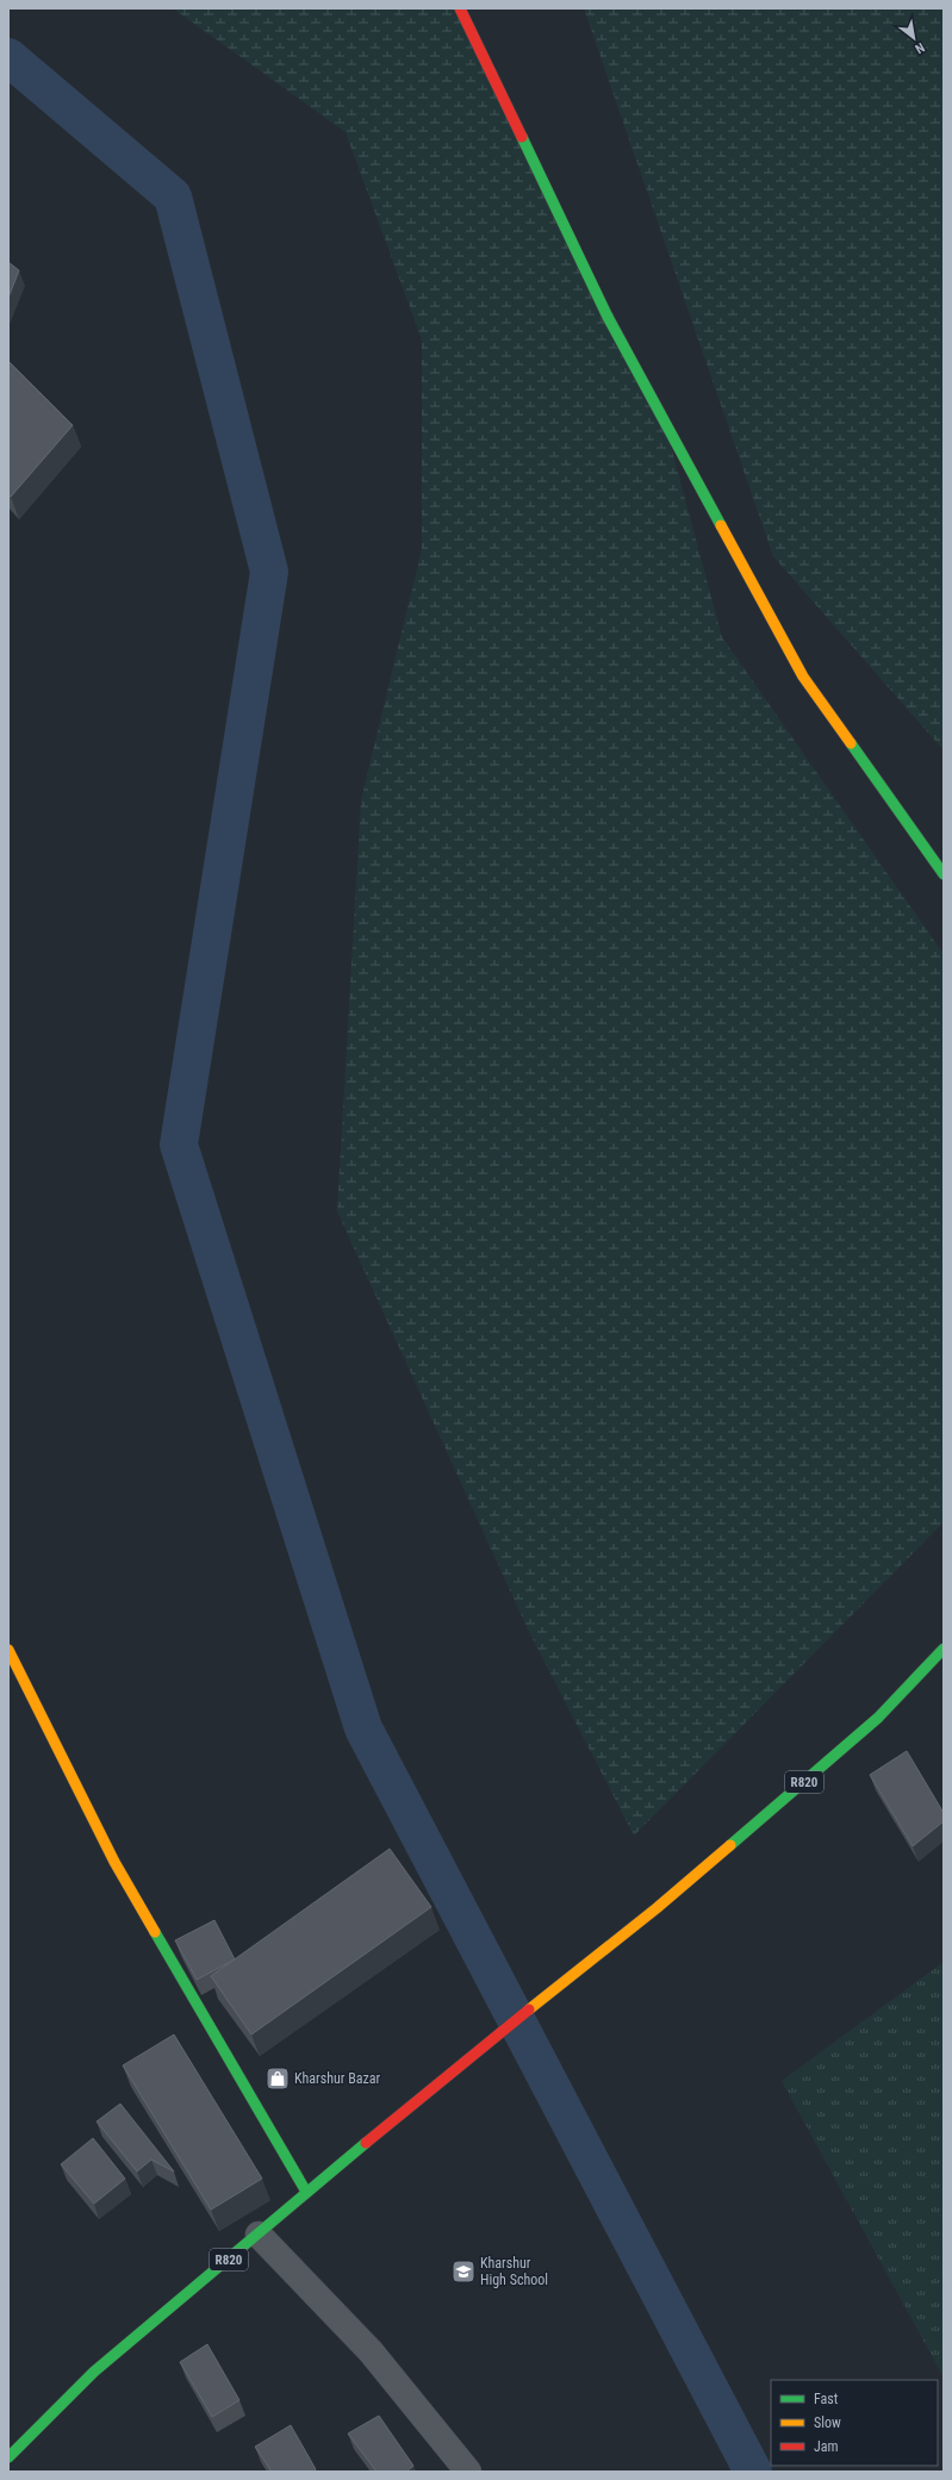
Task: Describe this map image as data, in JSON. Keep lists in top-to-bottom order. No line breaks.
{"streets":{"street":["R820"]},"places":{"shop":["Kharshur Bazar"],"school or university":["Kharshur High School"]},"legend":["Fast","Slow","Jam"],"north":"bottom right"}
